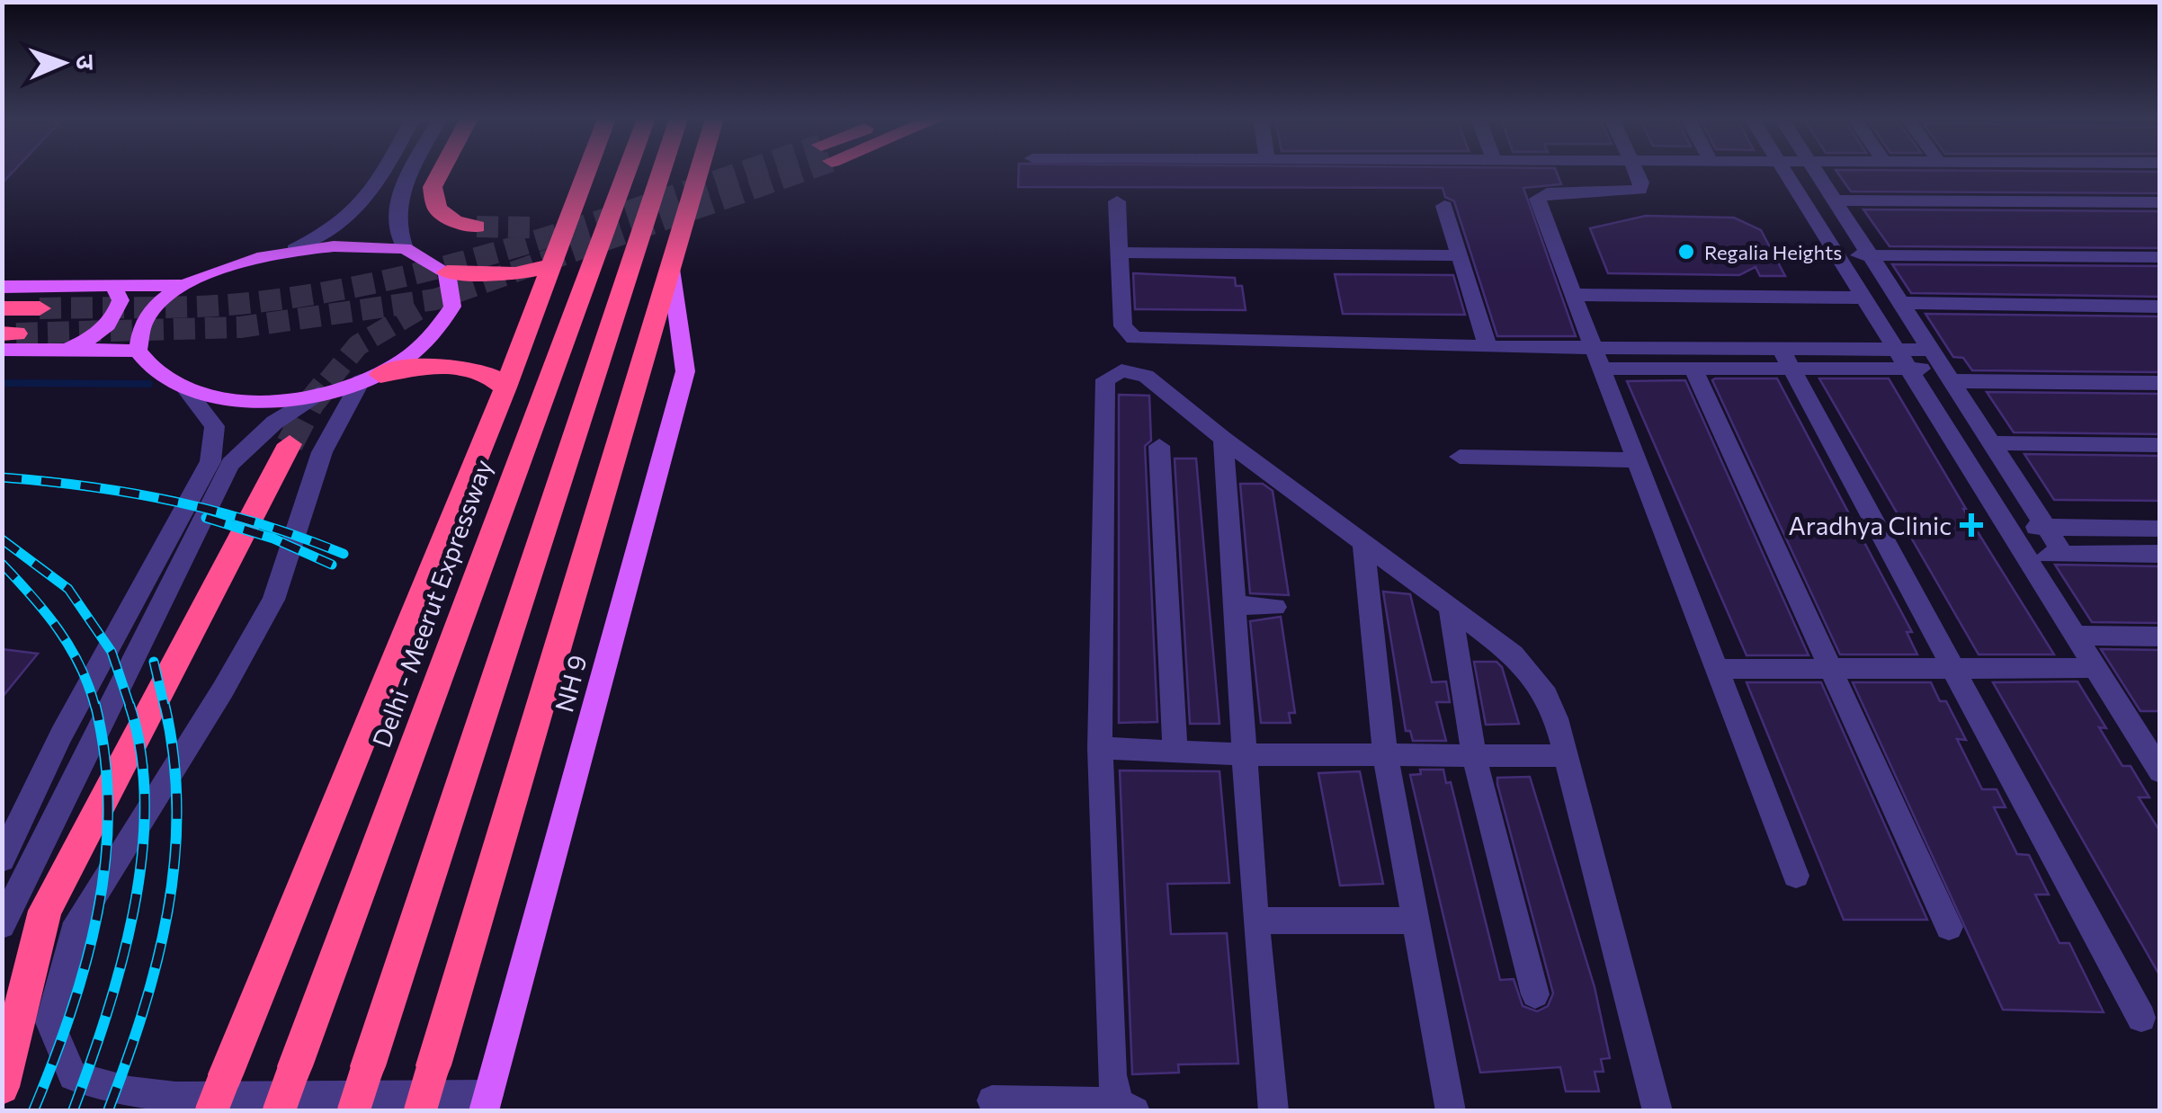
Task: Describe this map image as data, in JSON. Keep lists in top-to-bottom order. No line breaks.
{"streets":{"highway":["Delhi - Meerut Expressway"],"main road":["NH 9"]},"places":{"other":["Regalia Heights"],"health":["Aradhya Clinic"]},"north":"right"}
